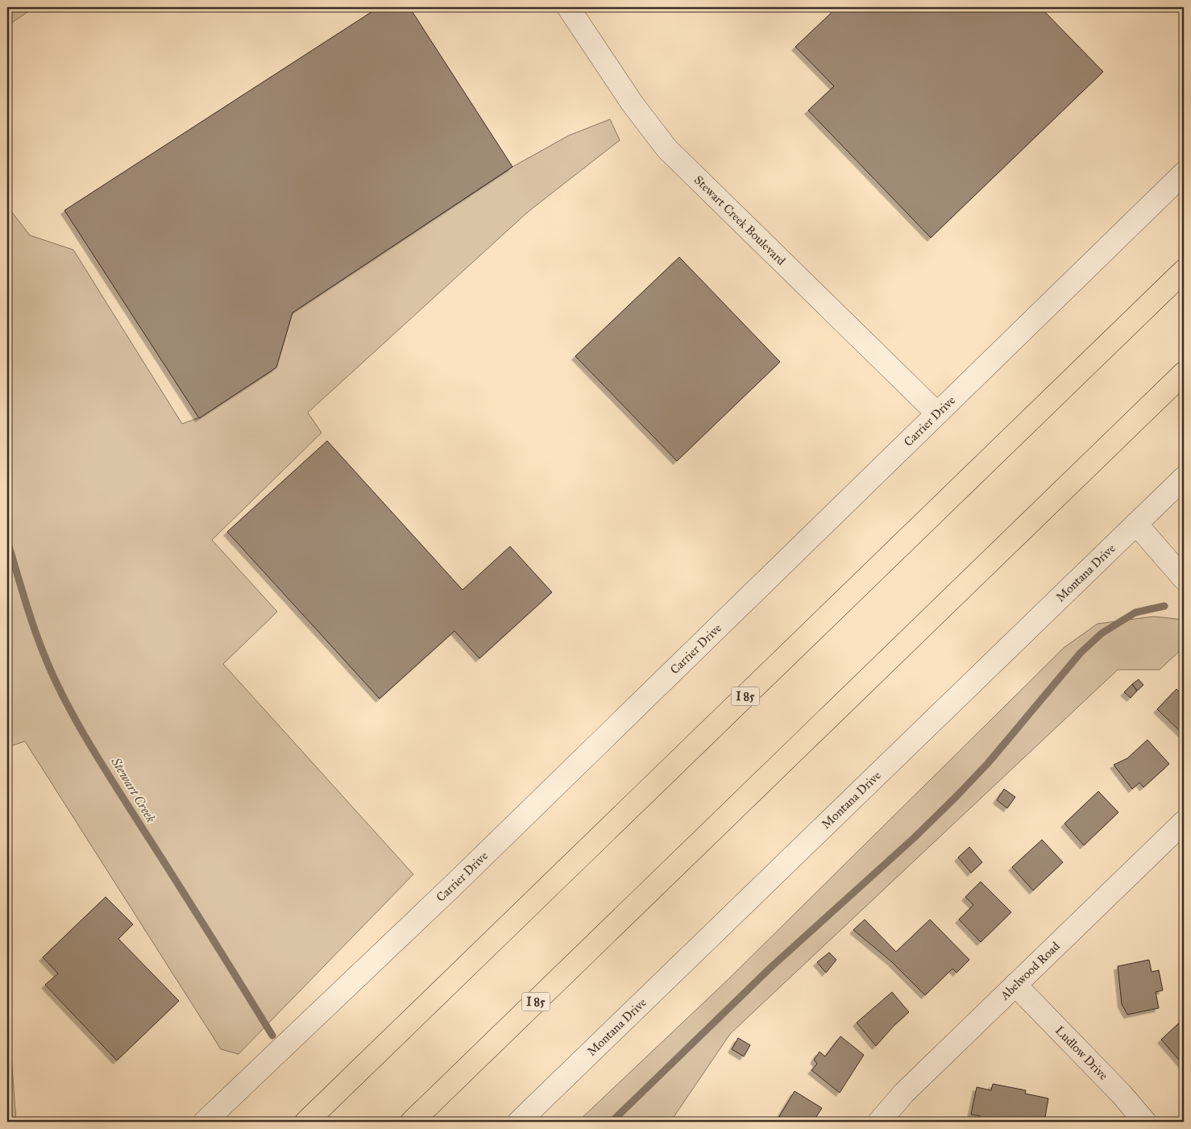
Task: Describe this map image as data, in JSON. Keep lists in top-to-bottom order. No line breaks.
{"streets":{"highway":["I 85"],"street":["Stewart Creek Boulevard","Carrier Drive","Montana Drive","Abelwood Road","Ludlow Drive"]},"crossings":[["Stewart Creek Boulevard","Carrier Drive"],["Abelwood Road","Ludlow Drive"]],"water":["Stewart Creek"]}
